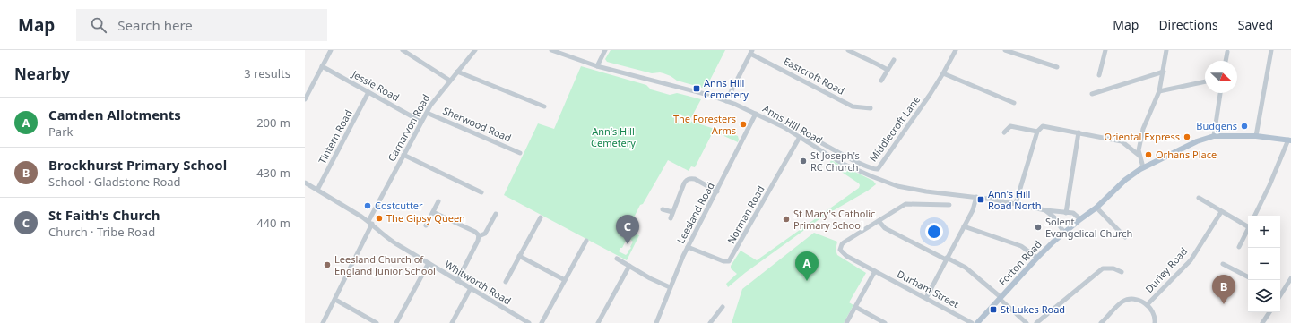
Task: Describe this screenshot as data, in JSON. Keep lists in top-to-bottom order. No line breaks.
{"streets":{"main road":["Forton Road"],"street":["Eastcroft Road","Jessie Road","Sherwood Road","Anns Hill Road","Carnarvon Road","Middlecroft Lane","Tintern Road","Leesland Road","Norman Road","Durley Road","Whitworth Road","Durham Street"]},"crossings":[["Jessie Road","Carnarvon Road"],["Jessie Road","Tintern Road"],["Sherwood Road","Carnarvon Road"],["Anns Hill Road","Middlecroft Lane"],["Anns Hill Road","Leesland Road"],["Anns Hill Road","Norman Road"],["Anns Hill Road","Forton Road"],["Carnarvon Road","Whitworth Road"],["Tintern Road","Whitworth Road"],["Leesland Road","Norman Road"],["Forton Road","Durham Street"]],"parks":["Ann's Hill Cemetery"],"places":{"transit":["Anns Hill Cemetery","Ann's Hill Road North","St Lukes Road"],"other":["The Foresters Arms","Budgens","Oriental Express","Orhans Place","St Joseph's RC Church","Costcutter","The Gipsy Queen","St Mary's Catholic Primary School","Solent Evangelical Church","Leesland Church of England Junior School"]},"north":"right","page":{"header":"Map","search":"Search here","nav":["Map","Directions","Saved"],"heading":["Nearby","3 results"],"list":[{"mark":"A","name":"Camden Allotments","note":"Park","value":"200 m"},{"mark":"B","name":"Brockhurst Primary School","note":"School · Gladstone Road","value":"430 m"},{"mark":"C","name":"St Faith's Church","note":"Church · Tribe Road","value":"440 m"}],"pins":["C","A","B"],"map_buttons":["+","−"]}}
